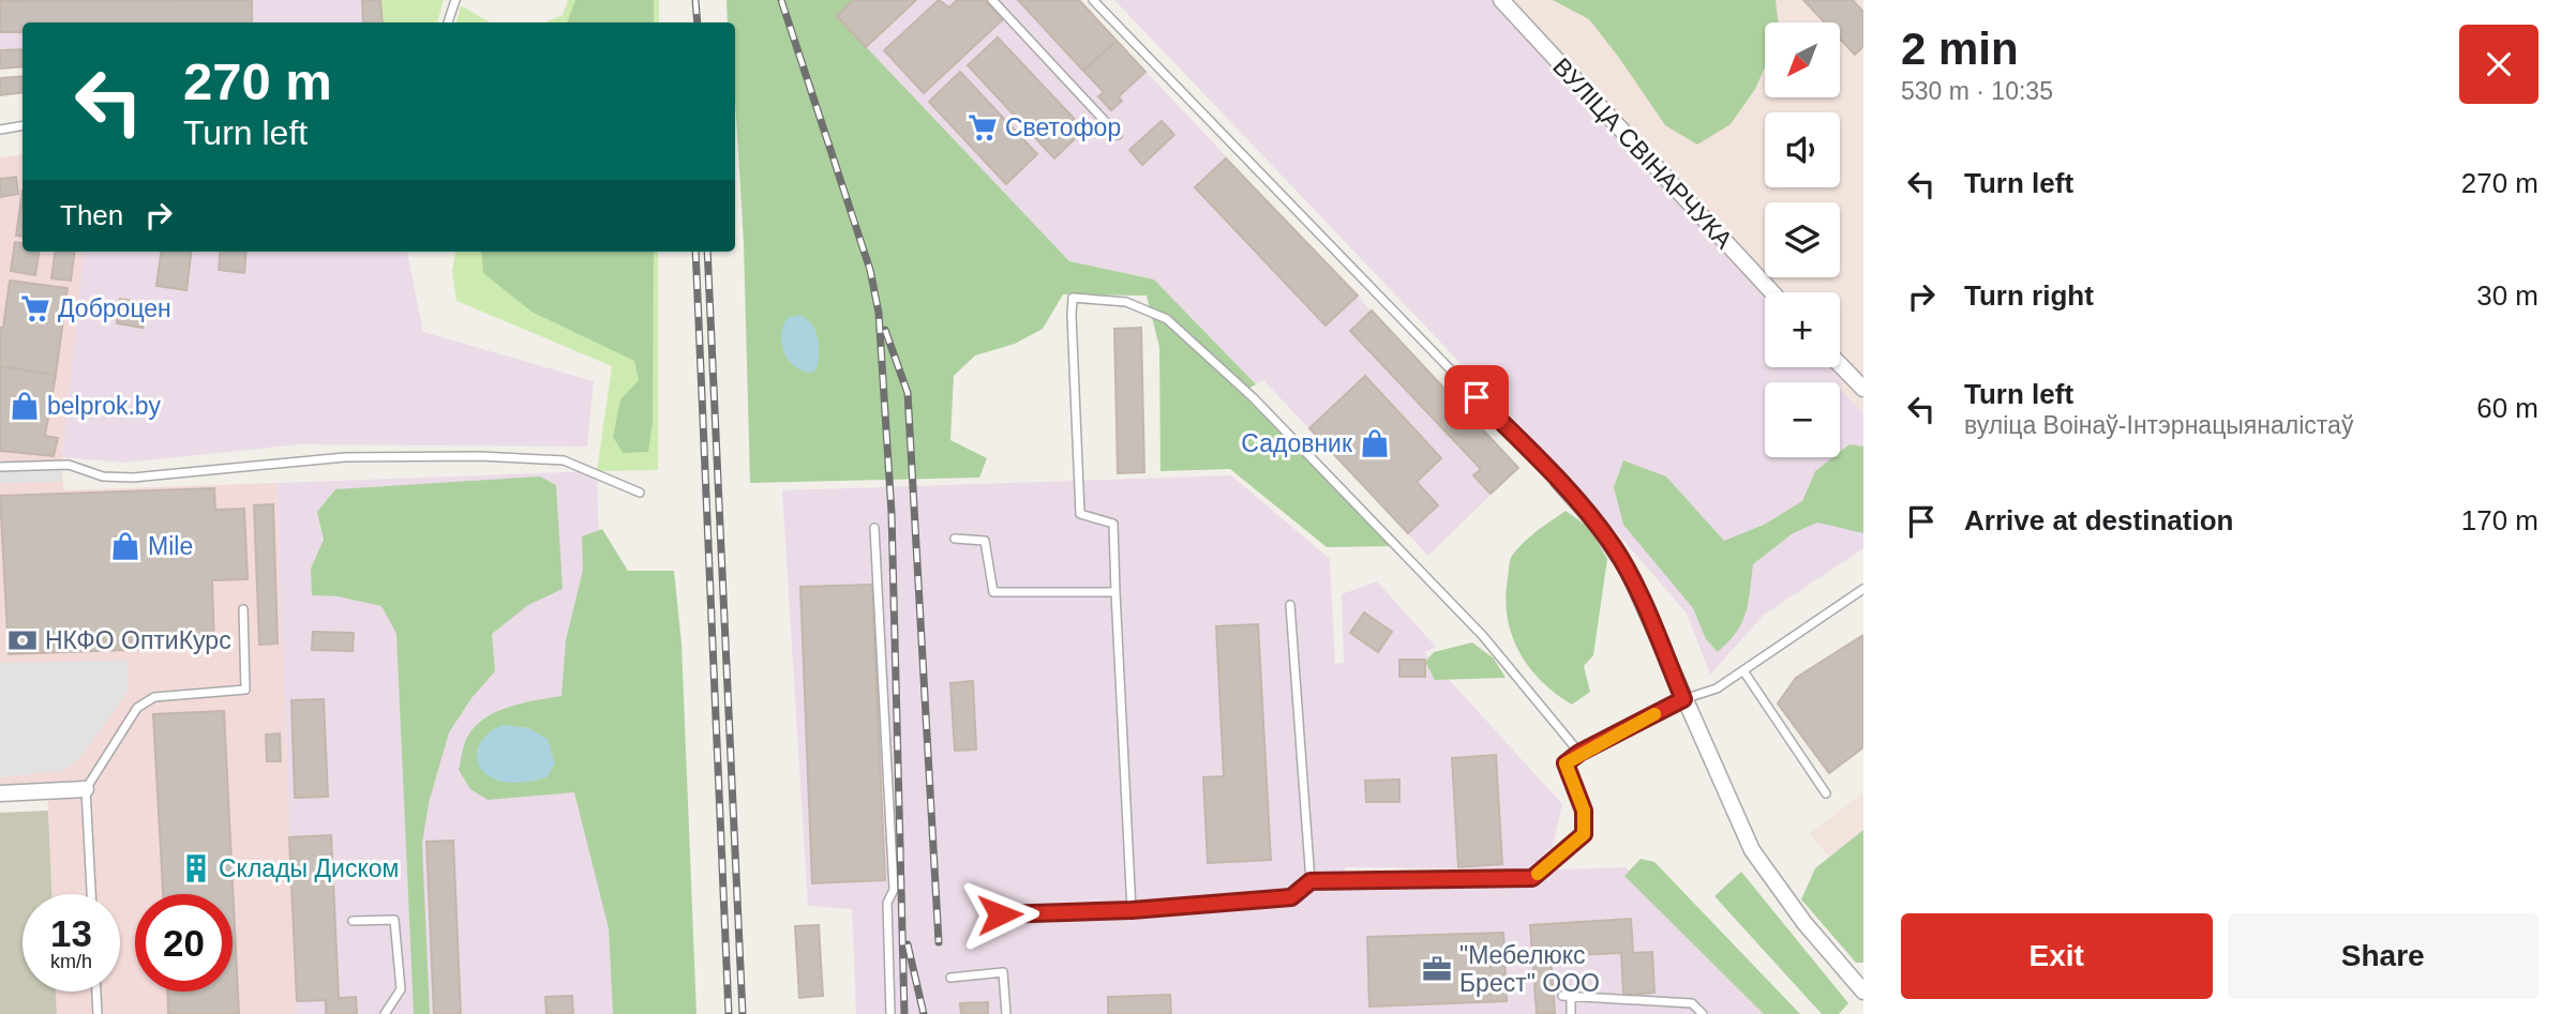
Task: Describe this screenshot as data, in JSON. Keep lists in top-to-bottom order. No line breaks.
{"streets":{"street":["ВУЛІЦА СВІНАРЧУКА"]},"places":{"supermarket":["Светофор","Доброцен"],"shop":["belprok.by","Садовник","Mile"],"bank":["НКФО ОптиКурс"],"building":["Склады Диском"],"office":["\"Мебелюкс Брест\" ООО"]},"north":"bottom left","page":{"heading":["2 min","530 m · 10:35"],"map_buttons":["+","−"],"turn":["270 m","Turn left"],"list":[{"name":"Turn left","value":"270 m"},{"name":"Turn right","value":"30 m"},{"name":"Turn left","note":"вуліца Воінаў-Інтэрнацыяналістаў","value":"60 m"},{"name":"Arrive at destination","value":"170 m"}],"then":"Then","speed":"13 km/h","limit":"20","buttons":["Exit","Share"]}}
